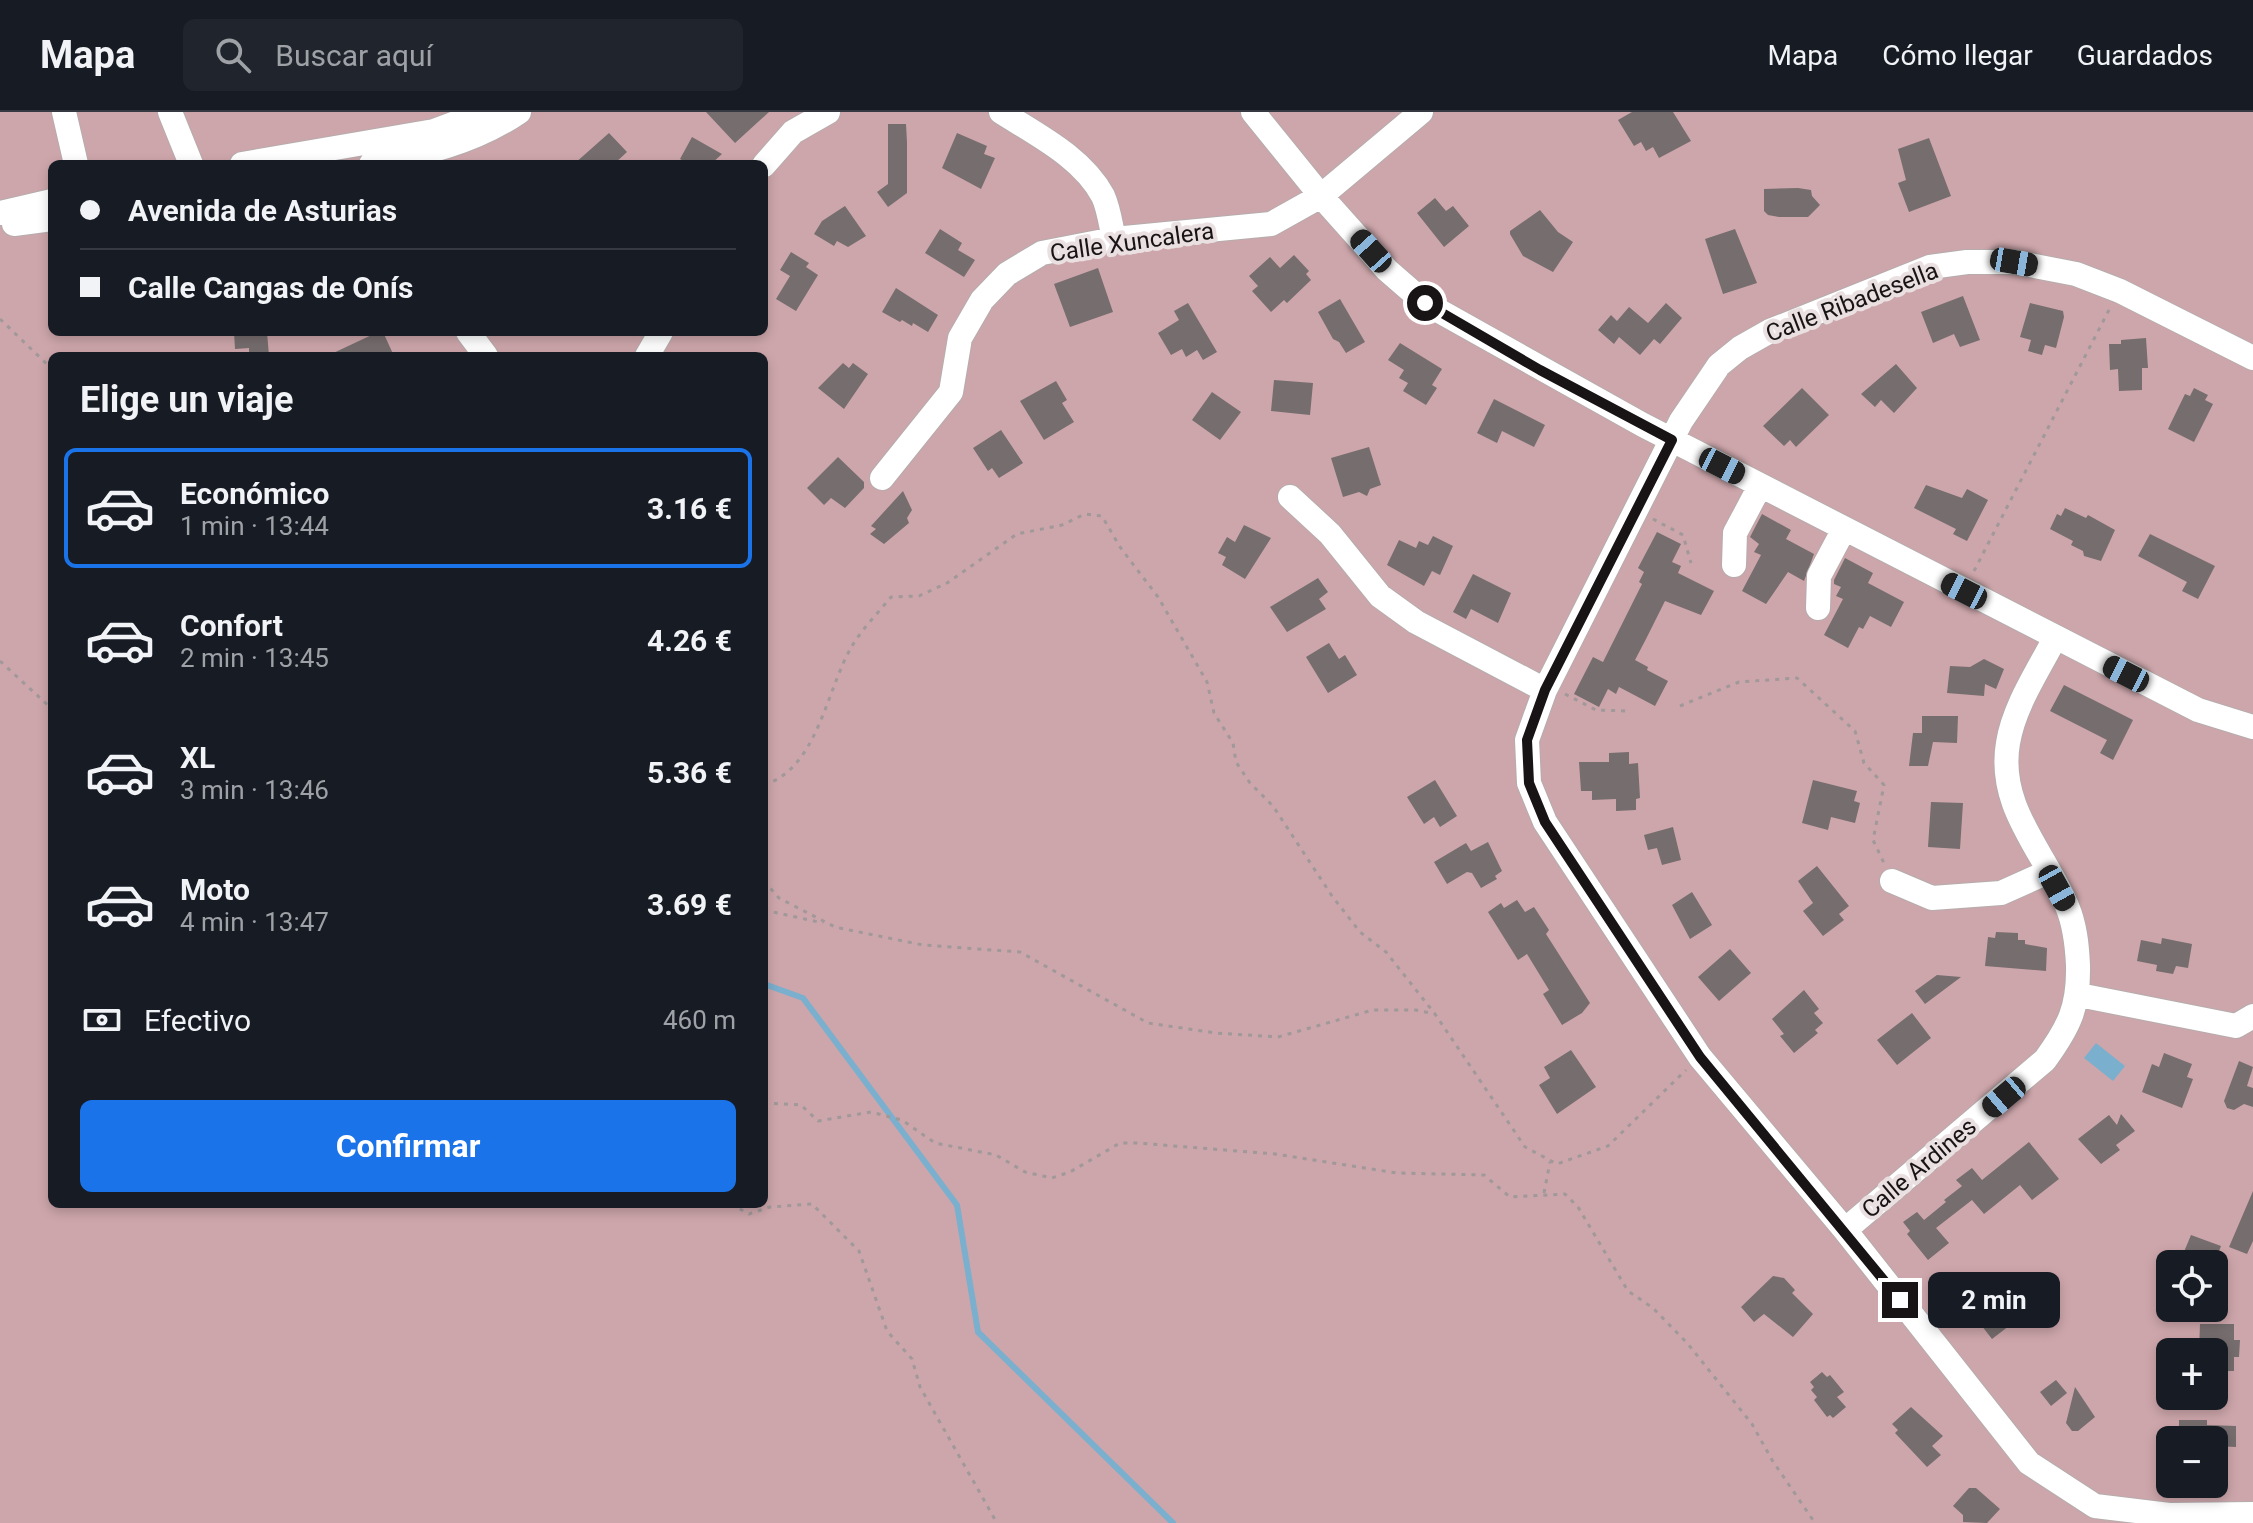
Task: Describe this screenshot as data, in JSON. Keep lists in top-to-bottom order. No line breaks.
{"streets":{"street":["Calle Xuncalera","Calle Ribadesella","Calle Ardines"]},"crossings":[["Calle Ribadesella","Calle Ardines"]],"page":{"header":"Mapa","search":"Buscar aquí","nav":["Mapa","Cómo llegar","Guardados"],"banner":["Avenida de Asturias","Calle Cangas de Onís"],"heading":"Elige un viaje","list":[{"name":"Económico","note":"1 min · 13:44","value":"3.16 €"},{"name":"Confort","note":"2 min · 13:45","value":"4.26 €"},{"name":"XL","note":"3 min · 13:46","value":"5.36 €"},{"name":"Moto","note":"4 min · 13:47","value":"3.69 €"}],"pay":["Efectivo","460 m"],"buttons":"Confirmar","map_buttons":["+","−"],"bubble":"2 min"}}
